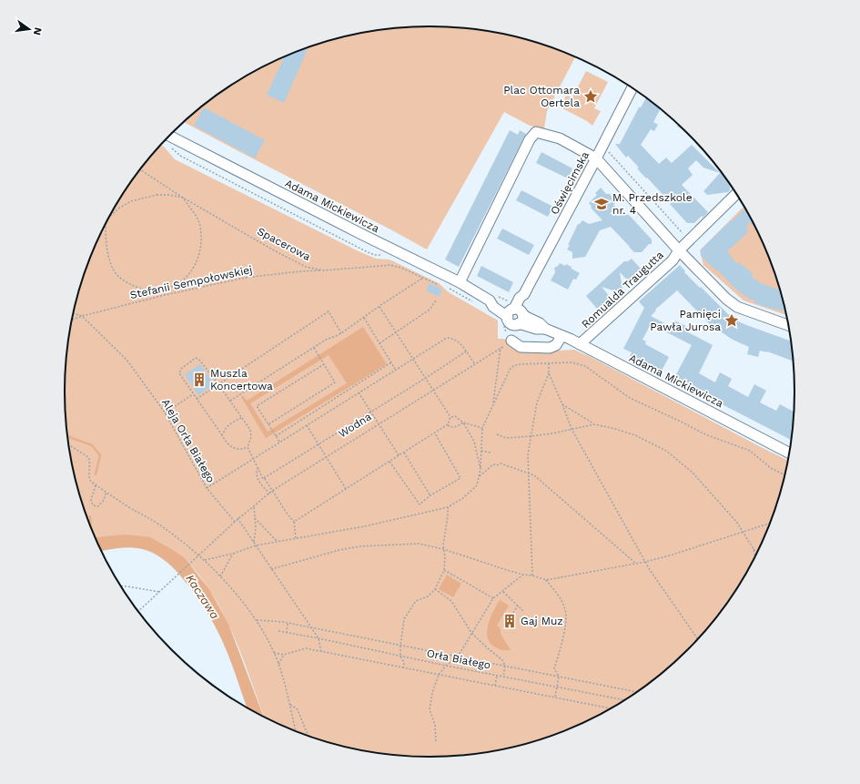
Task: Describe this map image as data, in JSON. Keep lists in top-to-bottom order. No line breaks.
{"streets":{"street":["Oświęcimska","Adama Mickiewicza","Romualda Traugutta"],"path":["Spacerowa","Stefanii Sempołowskiej","Wodna","Aleja Orła Białego","Orła Białego"]},"crossings":[["Oświęcimska","Adama Mickiewicza"],["Adama Mickiewicza","Romualda Traugutta"],["Spacerowa","Stefanii Sempołowskiej"],["Stefanii Sempołowskiej","Aleja Orła Białego"],["Wodna","Aleja Orła Białego"]],"water":["Kaczawa"],"places":{"place":["Plac Ottomara Oertela","Pamięci Pawła Jurosa"],"school or university":["M. Przedszkole nr. 4"],"building":["Muszla Koncertowa","Gaj Muz"]},"north":"right"}
